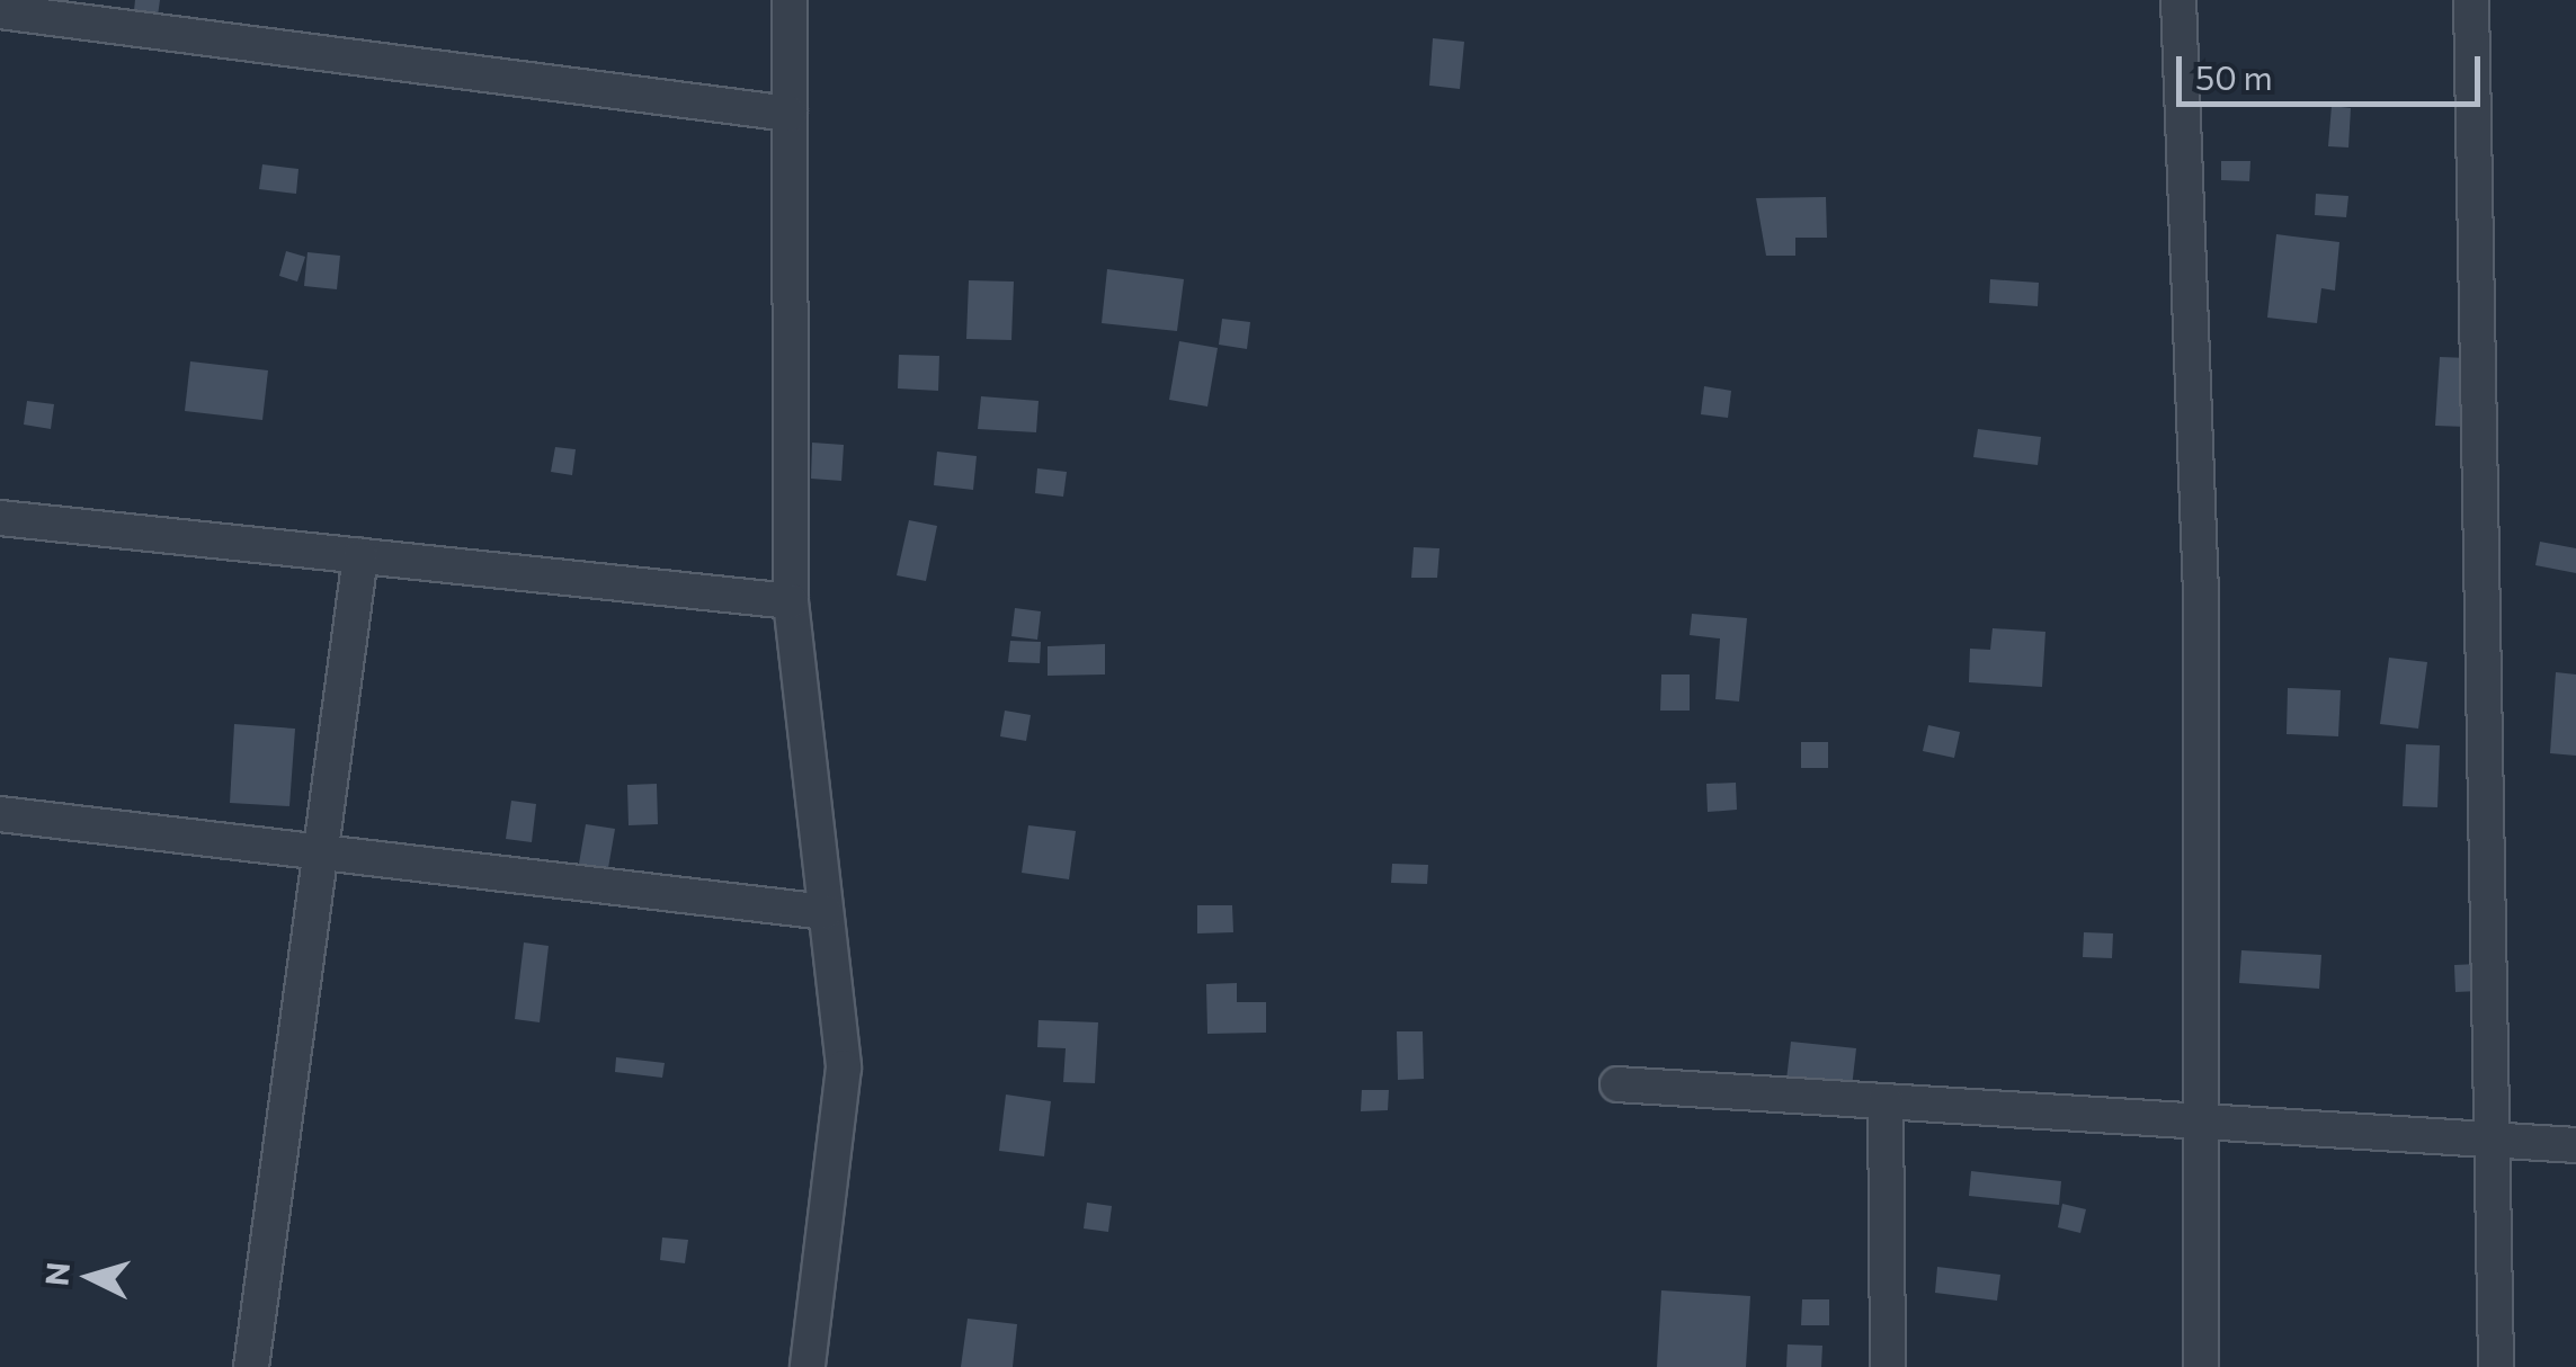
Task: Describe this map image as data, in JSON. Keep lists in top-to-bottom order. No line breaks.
{"scale_bar":"50 m","north":"left"}
